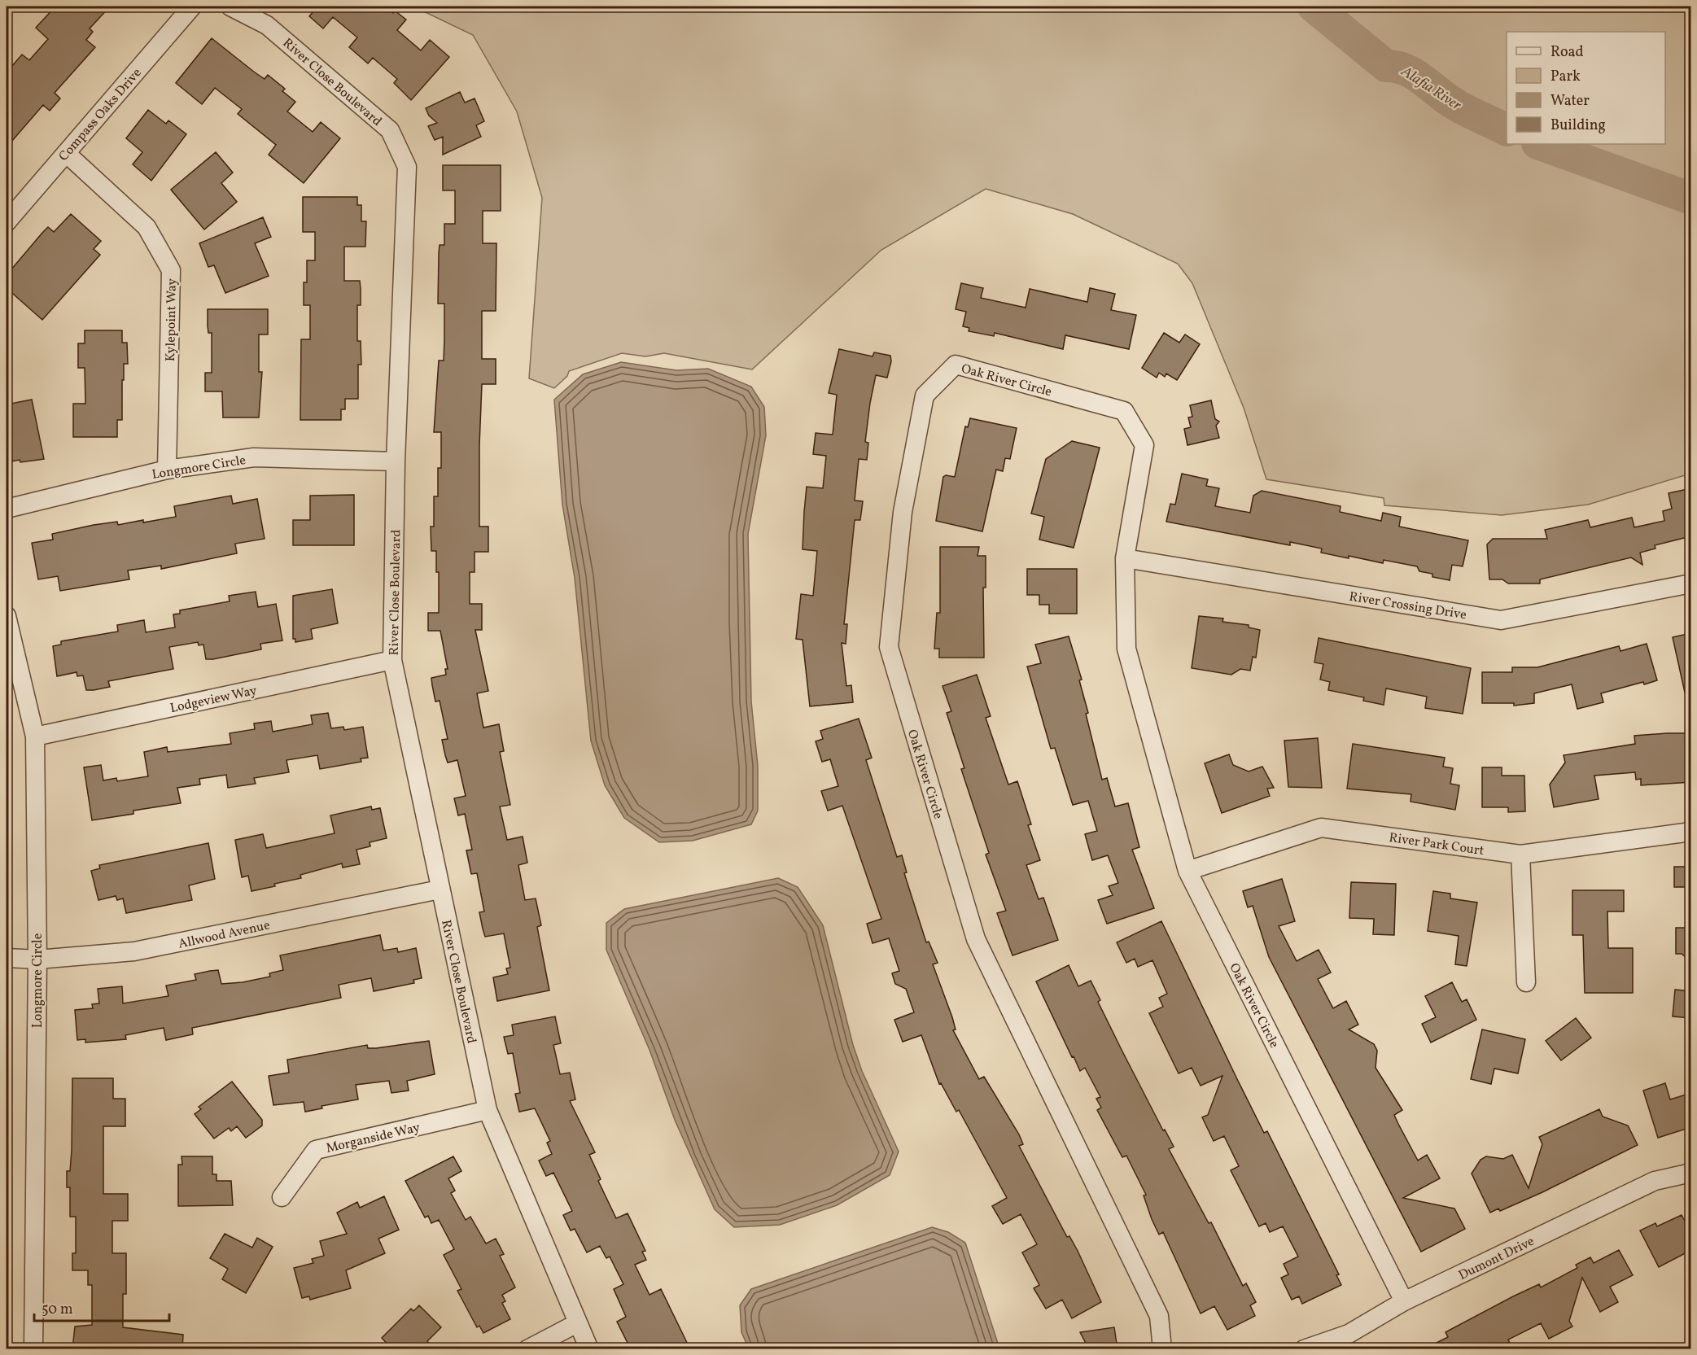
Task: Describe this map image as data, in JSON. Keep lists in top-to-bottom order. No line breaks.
{"streets":{"street":["River Close Boulevard","Compass Oaks Drive","Kylepoint Way","Oak River Circle","Longmore Circle","River Crossing Drive","Lodgeview Way","River Park Court","Allwood Avenue","Morganside Way","Dumont Drive"]},"crossings":[["River Close Boulevard","Longmore Circle"],["River Close Boulevard","Lodgeview Way"],["River Close Boulevard","Allwood Avenue"],["River Close Boulevard","Morganside Way"],["Compass Oaks Drive","Kylepoint Way"],["Kylepoint Way","Longmore Circle"],["Oak River Circle","River Crossing Drive"],["Oak River Circle","River Park Court"],["Oak River Circle","Dumont Drive"],["Longmore Circle","Lodgeview Way"],["Longmore Circle","Allwood Avenue"]],"water":["Alafia River"],"legend":["Road","Park","Water","Building"],"scale_bar":"50 m"}
